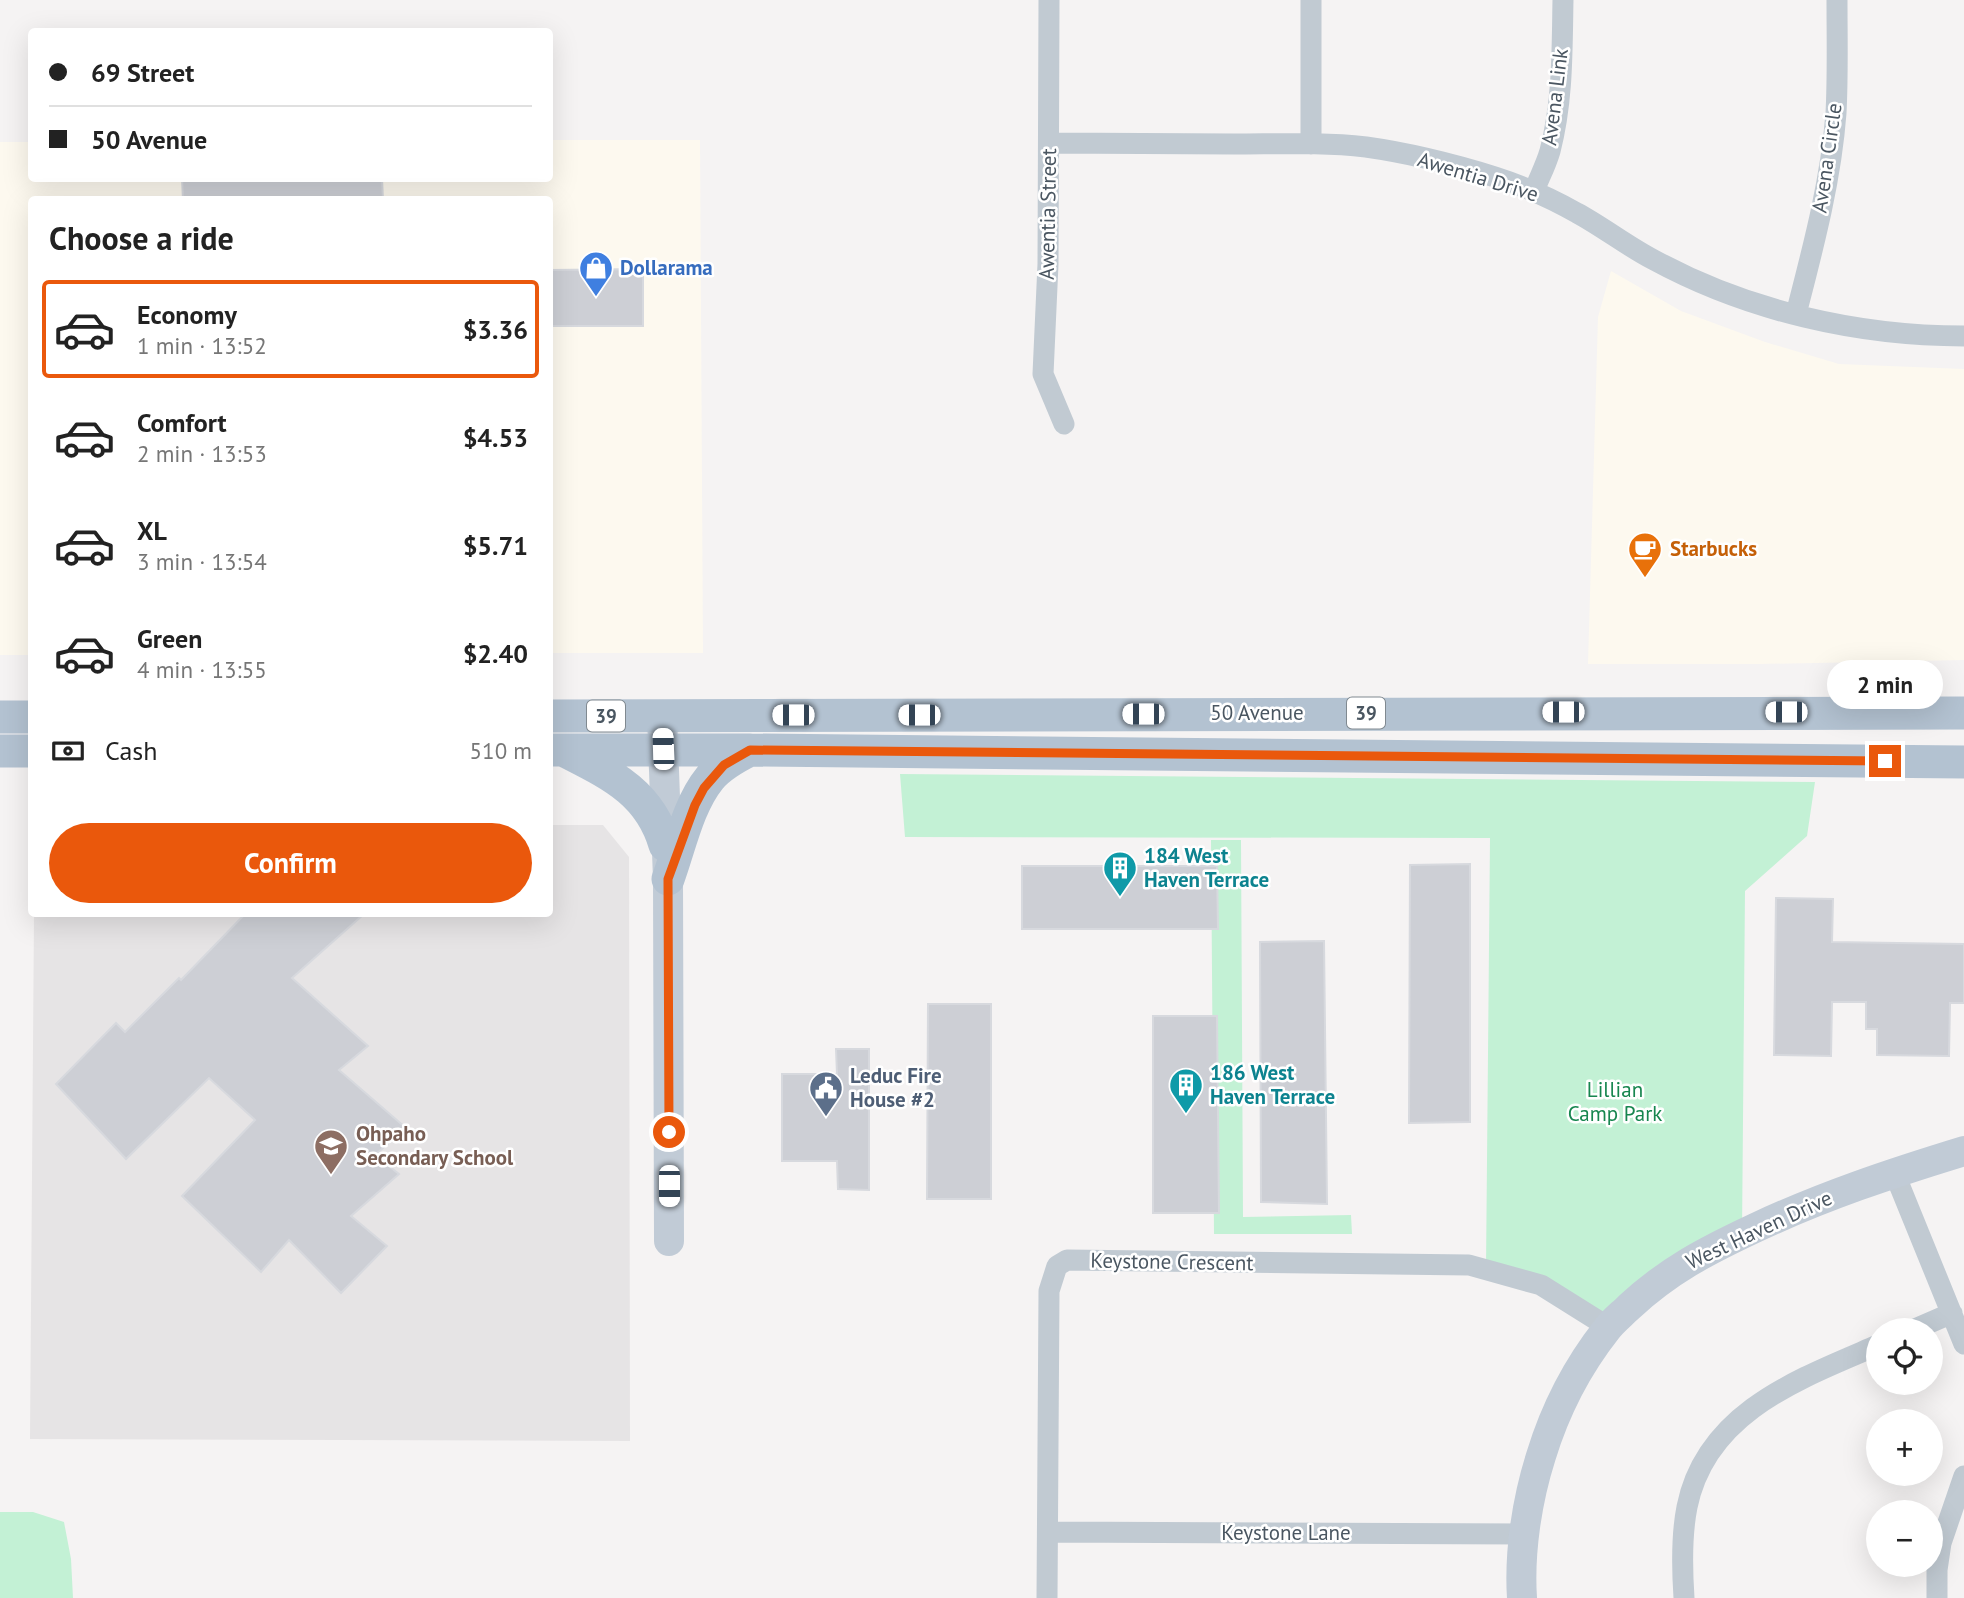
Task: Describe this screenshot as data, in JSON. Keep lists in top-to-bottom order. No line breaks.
{"streets":{"main road":["50 Avenue","39"],"street":["Avena Link","Avena Circle","Awentia Drive","Awentia Street","West Haven Drive","Keystone Crescent","Keystone Lane"]},"crossings":[["Avena Link","Awentia Drive"],["Avena Circle","Awentia Drive"],["Awentia Drive","Awentia Street"],["West Haven Drive","Keystone Crescent"],["West Haven Drive","Keystone Lane"],["Keystone Crescent","Keystone Lane"]],"parks":["Lillian Camp Park"],"places":{"shop":["Dollarama"],"cafe":["Starbucks"],"building":["184 West Haven Terrace","186 West Haven Terrace"],"public building":["Leduc Fire House #2"],"school or university":["Ohpaho Secondary School"]},"page":{"banner":["69 Street","50 Avenue"],"heading":"Choose a ride","list":[{"name":"Economy","note":"1 min · 13:52","value":"$3.36"},{"name":"Comfort","note":"2 min · 13:53","value":"$4.53"},{"name":"XL","note":"3 min · 13:54","value":"$5.71"},{"name":"Green","note":"4 min · 13:55","value":"$2.40"}],"bubble":"2 min","pay":["Cash","510 m"],"buttons":"Confirm","map_buttons":["+","−"]}}
